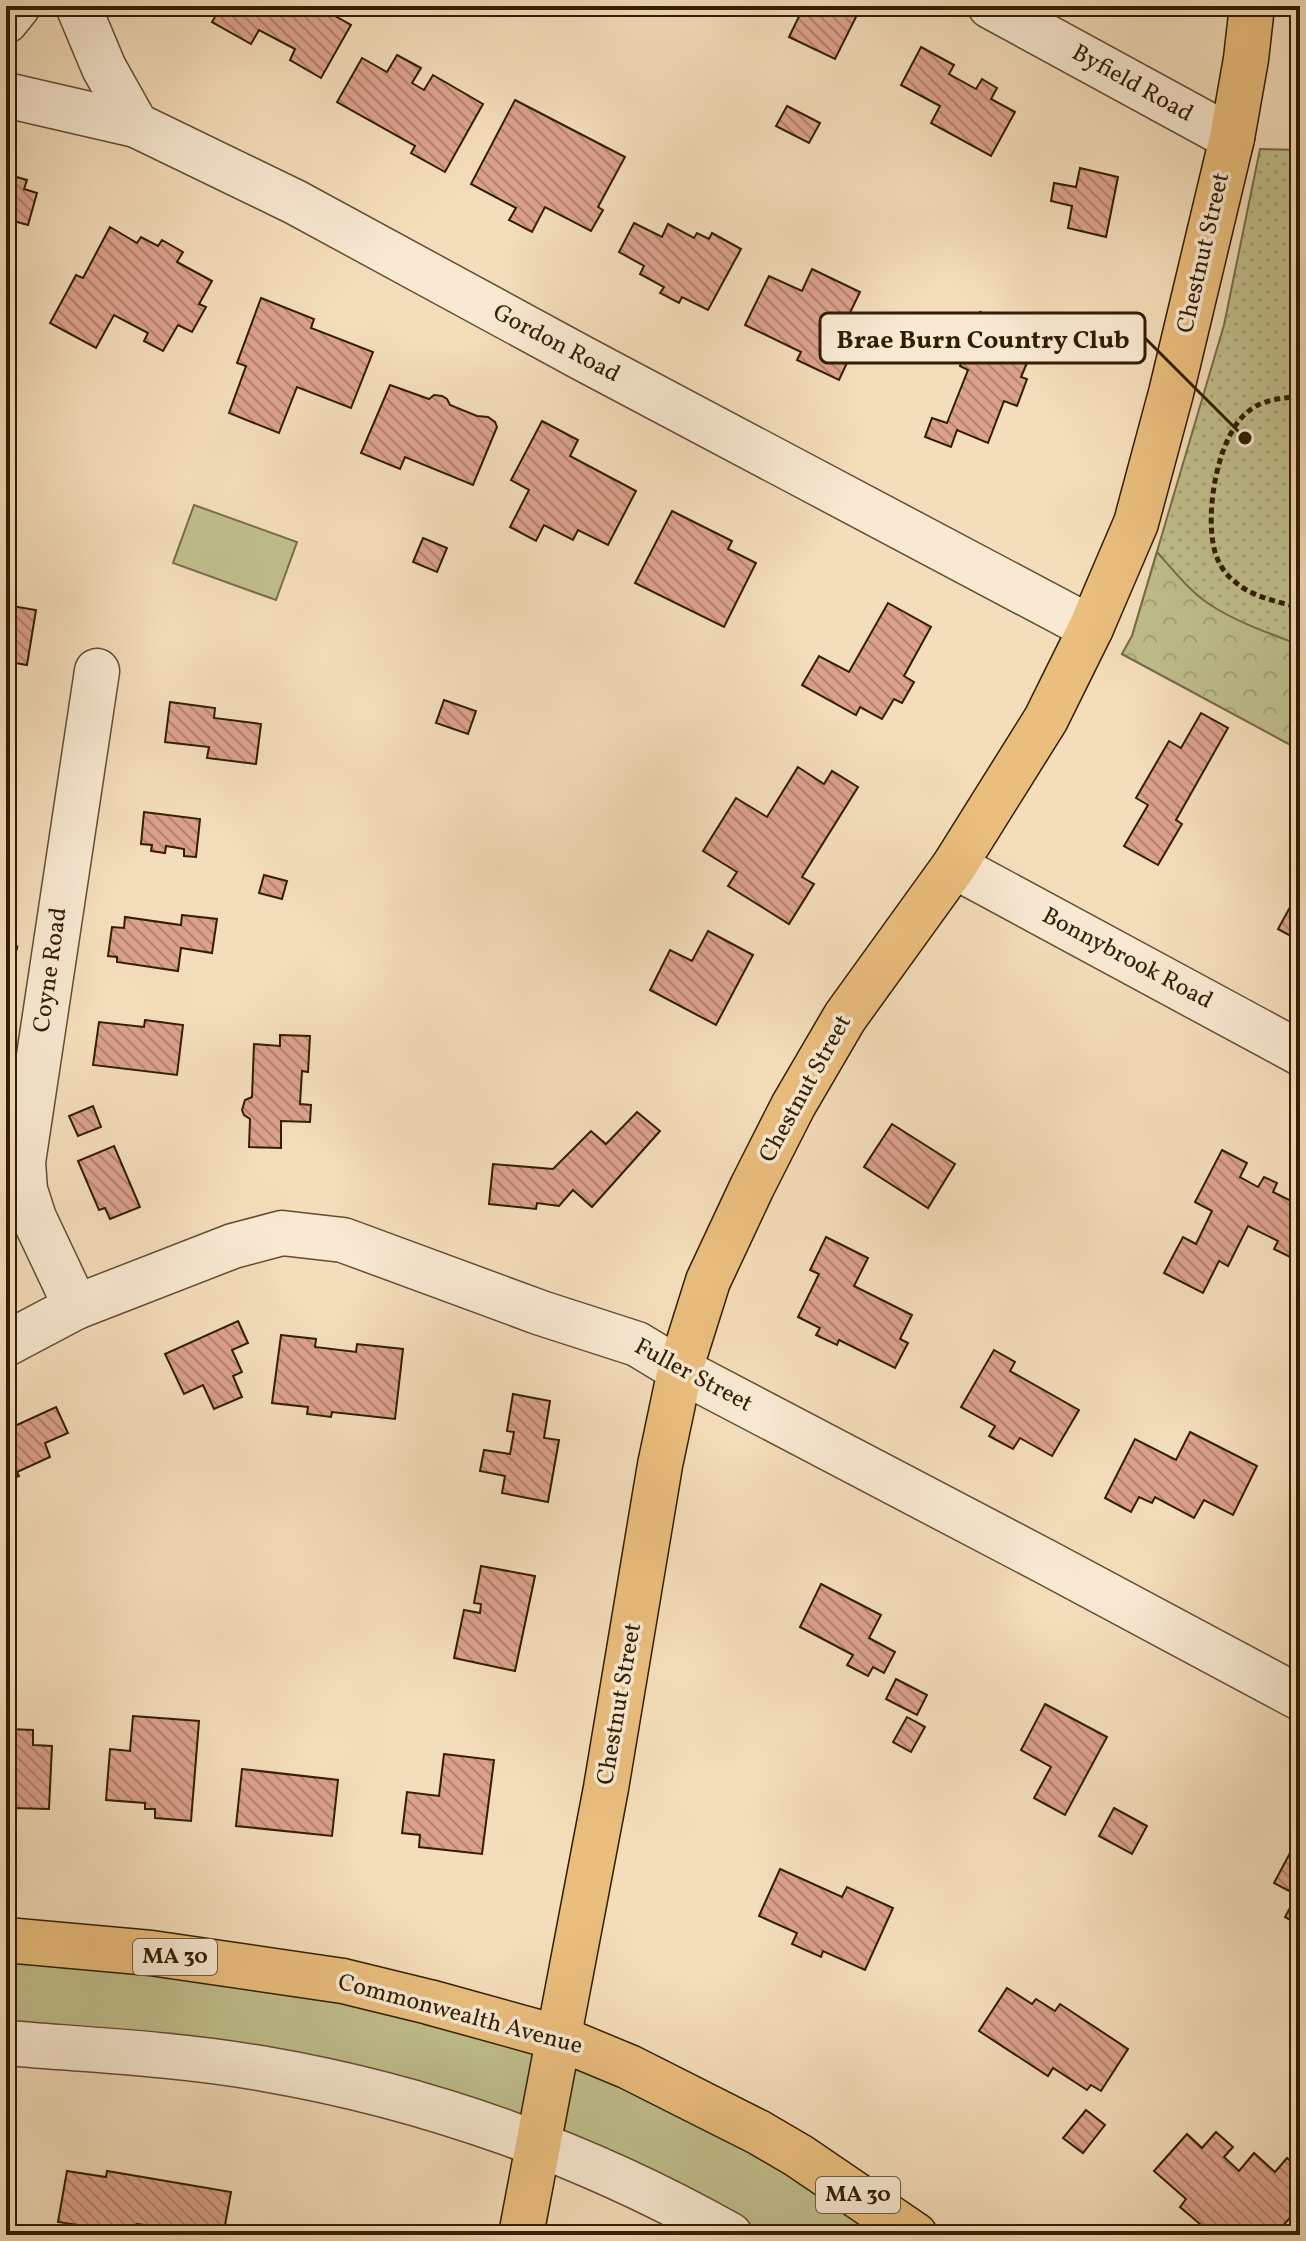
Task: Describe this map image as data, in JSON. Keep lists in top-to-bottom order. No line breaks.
{"streets":{"main road":["Chestnut Street","MA 30","Commonwealth Avenue"],"street":["Byfield Road","Gordon Road","Bonnybrook Road","Coyne Road","Fuller Street"]},"crossings":[["Byfield Road","Chestnut Street"],["Chestnut Street","Gordon Road"],["Chestnut Street","Bonnybrook Road"],["Chestnut Street","Fuller Street"],["Chestnut Street","Commonwealth Avenue"],["Coyne Road","Fuller Street"]],"places":["Brae Burn Country Club"]}
